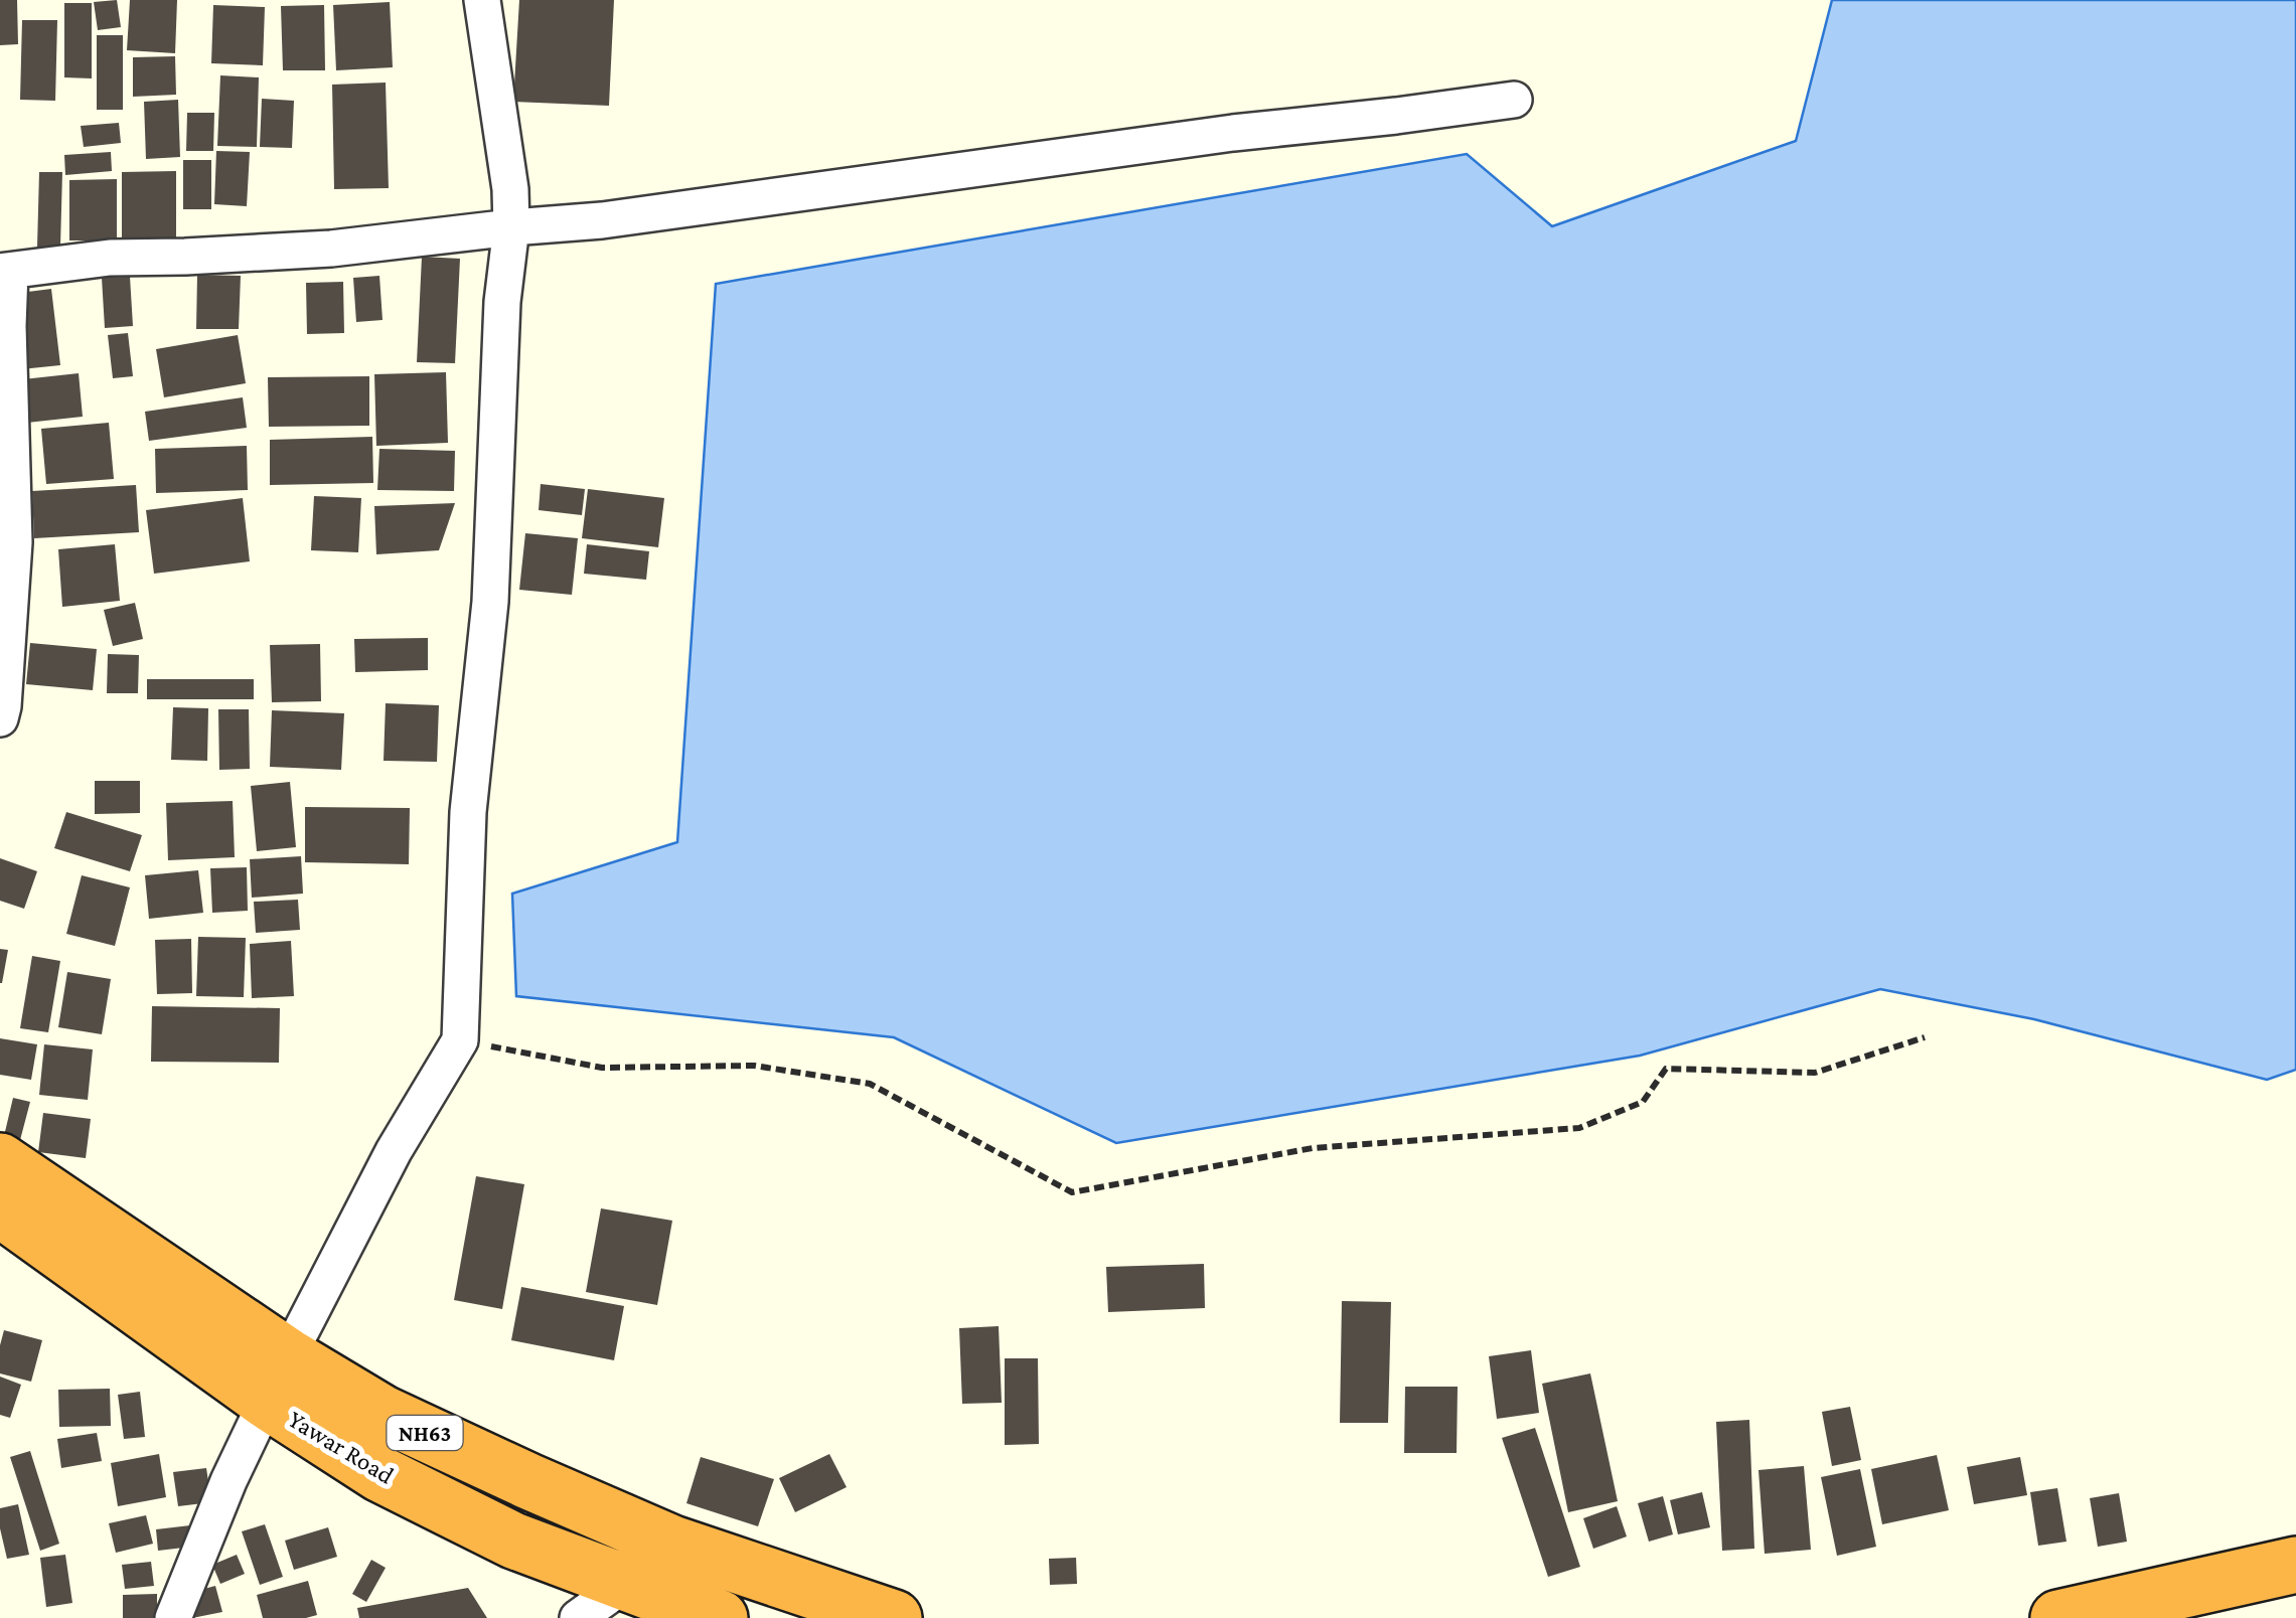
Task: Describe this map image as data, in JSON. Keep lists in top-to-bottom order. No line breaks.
{"streets":{"highway":["NH63","Yawar Road"]},"crossings":[["NH63","Yawar Road"]]}
